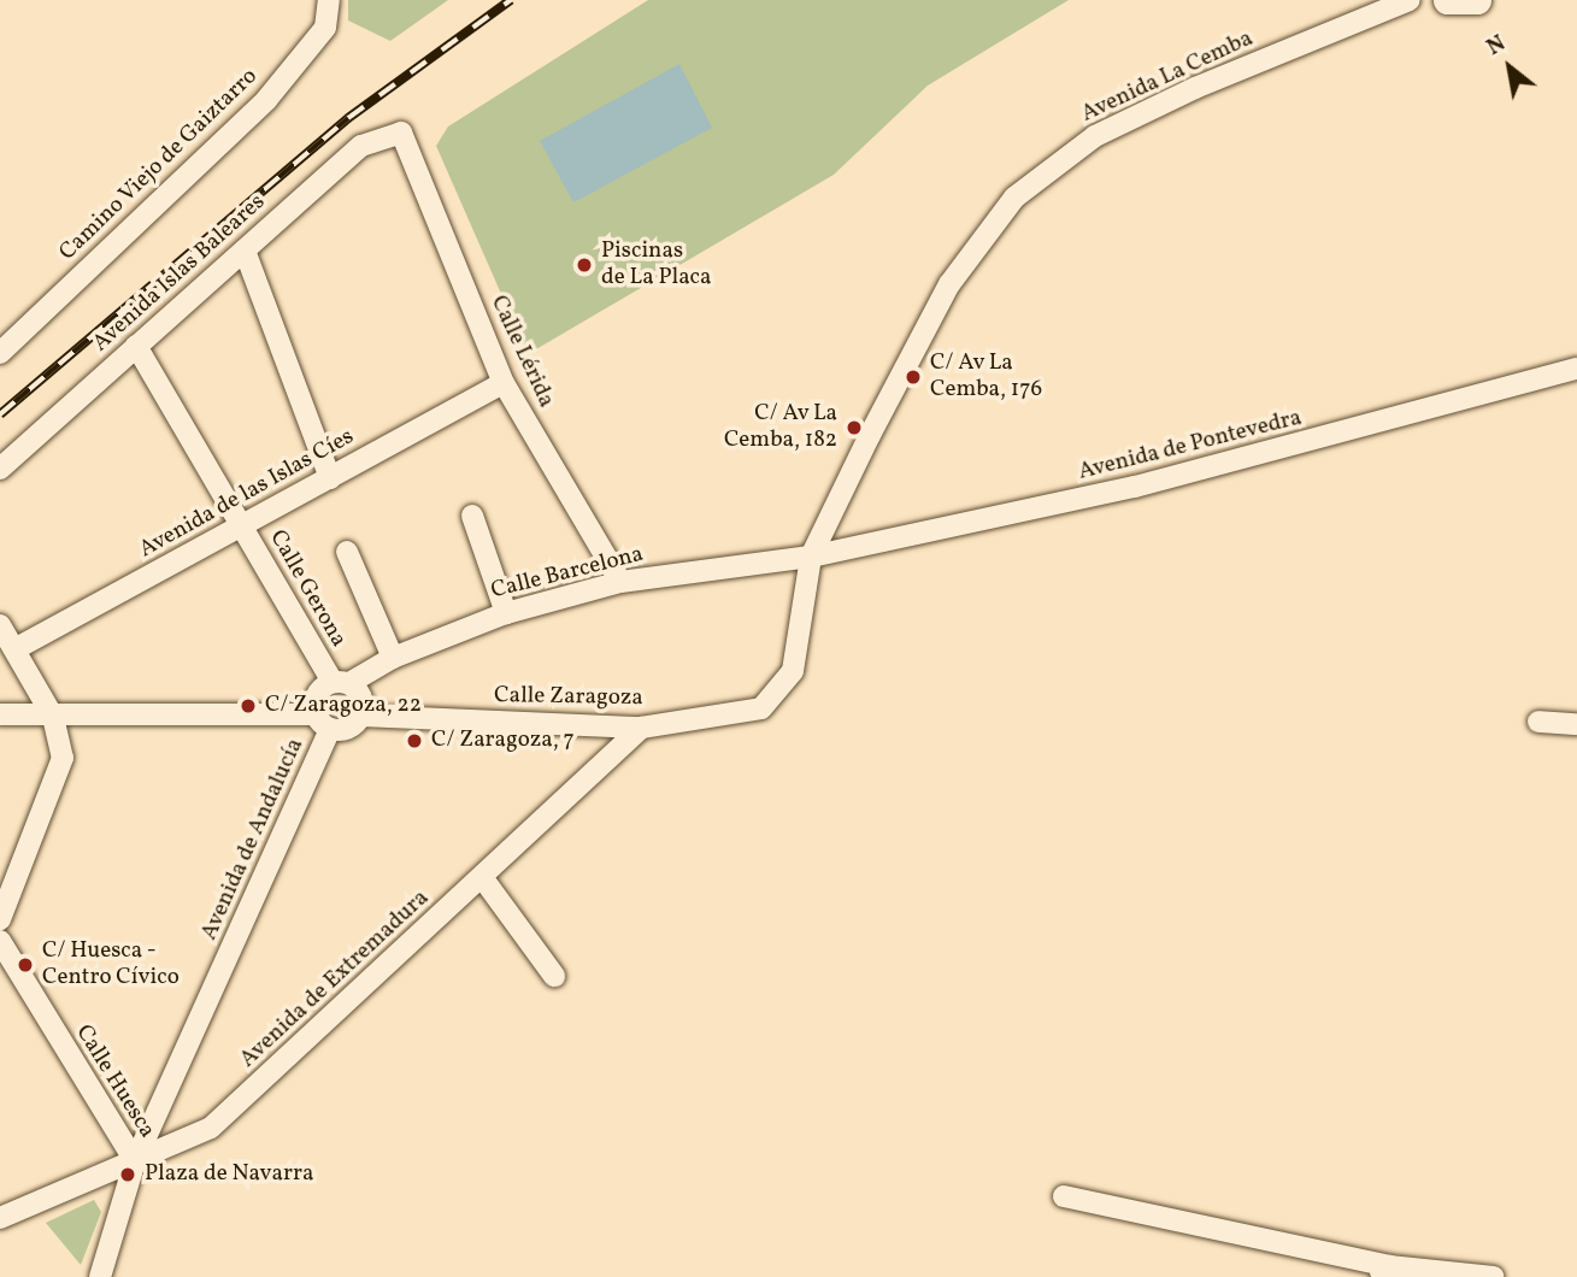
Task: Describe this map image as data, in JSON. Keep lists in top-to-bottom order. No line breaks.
{"streets":{"street":["Avenida La Cemba","Camino Viejo de Gaiztarro","Avenida Islas Baleares","Calle Lérida","Avenida de Pontevedra","Avenida de las Islas Cíes","Calle Barcelona","Calle Gerona","Calle Zaragoza","Avenida de Andalucía","Avenida de Extremadura","Calle Huesca"]},"crossings":[["Avenida La Cemba","Avenida de Pontevedra"],["Avenida La Cemba","Calle Barcelona"],["Avenida La Cemba","Calle Zaragoza"],["Avenida Islas Baleares","Calle Lérida"],["Avenida Islas Baleares","Calle Gerona"],["Calle Lérida","Avenida de las Islas Cíes"],["Calle Lérida","Calle Barcelona"],["Avenida de Pontevedra","Calle Barcelona"],["Avenida de Pontevedra","Calle Zaragoza"],["Avenida de las Islas Cíes","Calle Gerona"],["Calle Barcelona","Calle Gerona"],["Calle Barcelona","Calle Zaragoza"],["Calle Barcelona","Avenida de Andalucía"],["Calle Gerona","Calle Zaragoza"],["Calle Gerona","Avenida de Andalucía"],["Calle Zaragoza","Avenida de Andalucía"],["Calle Zaragoza","Avenida de Extremadura"],["Avenida de Andalucía","Avenida de Extremadura"],["Avenida de Andalucía","Calle Huesca"],["Avenida de Extremadura","Calle Huesca"]],"places":["Piscinas de La Placa","C/ Av La Cemba, 176","C/ Av La Cemba, 182","C/ Zaragoza, 22","C/ Zaragoza, 7","C/ Huesca - Centro Cívico","Plaza de Navarra"],"north":"top left"}
